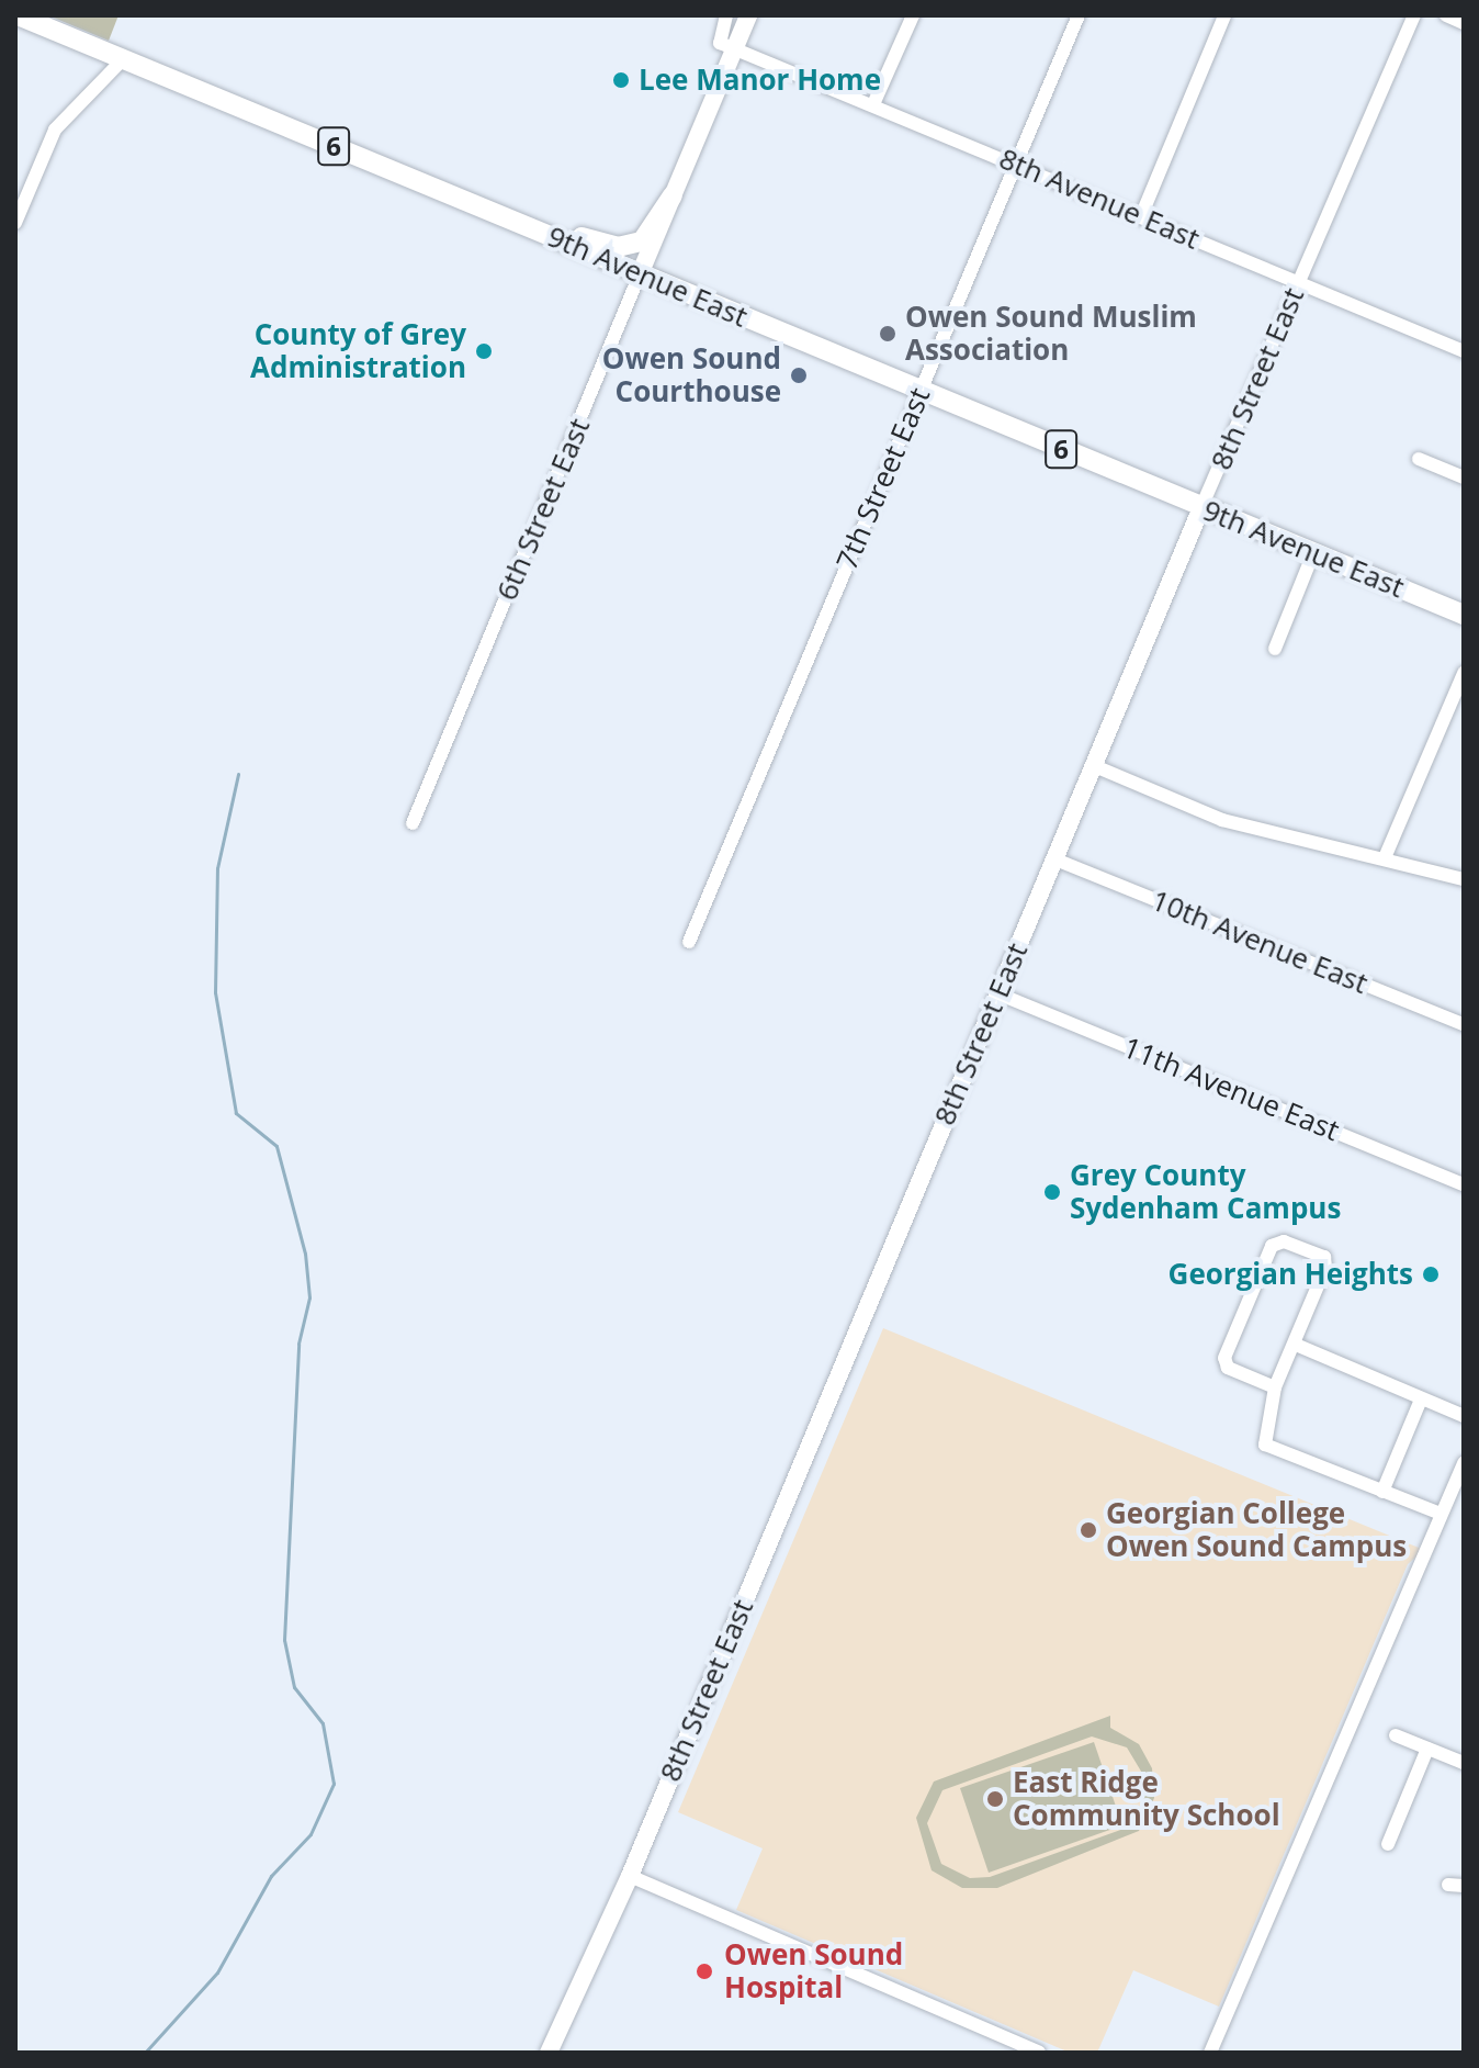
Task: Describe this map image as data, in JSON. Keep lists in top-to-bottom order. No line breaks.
{"streets":{"highway":["6","9th Avenue East"],"main road":["8th Street East","6th Street East"],"street":["8th Avenue East","7th Street East","10th Avenue East","11th Avenue East"]},"crossings":[["6","9th Avenue East"],["8th Avenue East","8th Street East"],["8th Avenue East","7th Street East"],["8th Avenue East","6th Street East"],["9th Avenue East","8th Street East"],["9th Avenue East","7th Street East"],["9th Avenue East","6th Street East"],["8th Street East","10th Avenue East"],["8th Street East","11th Avenue East"]],"places":["Lee Manor Home","Owen Sound Muslim Association","County of Grey Administration","Owen Sound Courthouse","Grey County Sydenham Campus","Georgian Heights","Georgian College Owen Sound Campus","East Ridge Community School","Owen Sound Hospital"]}
